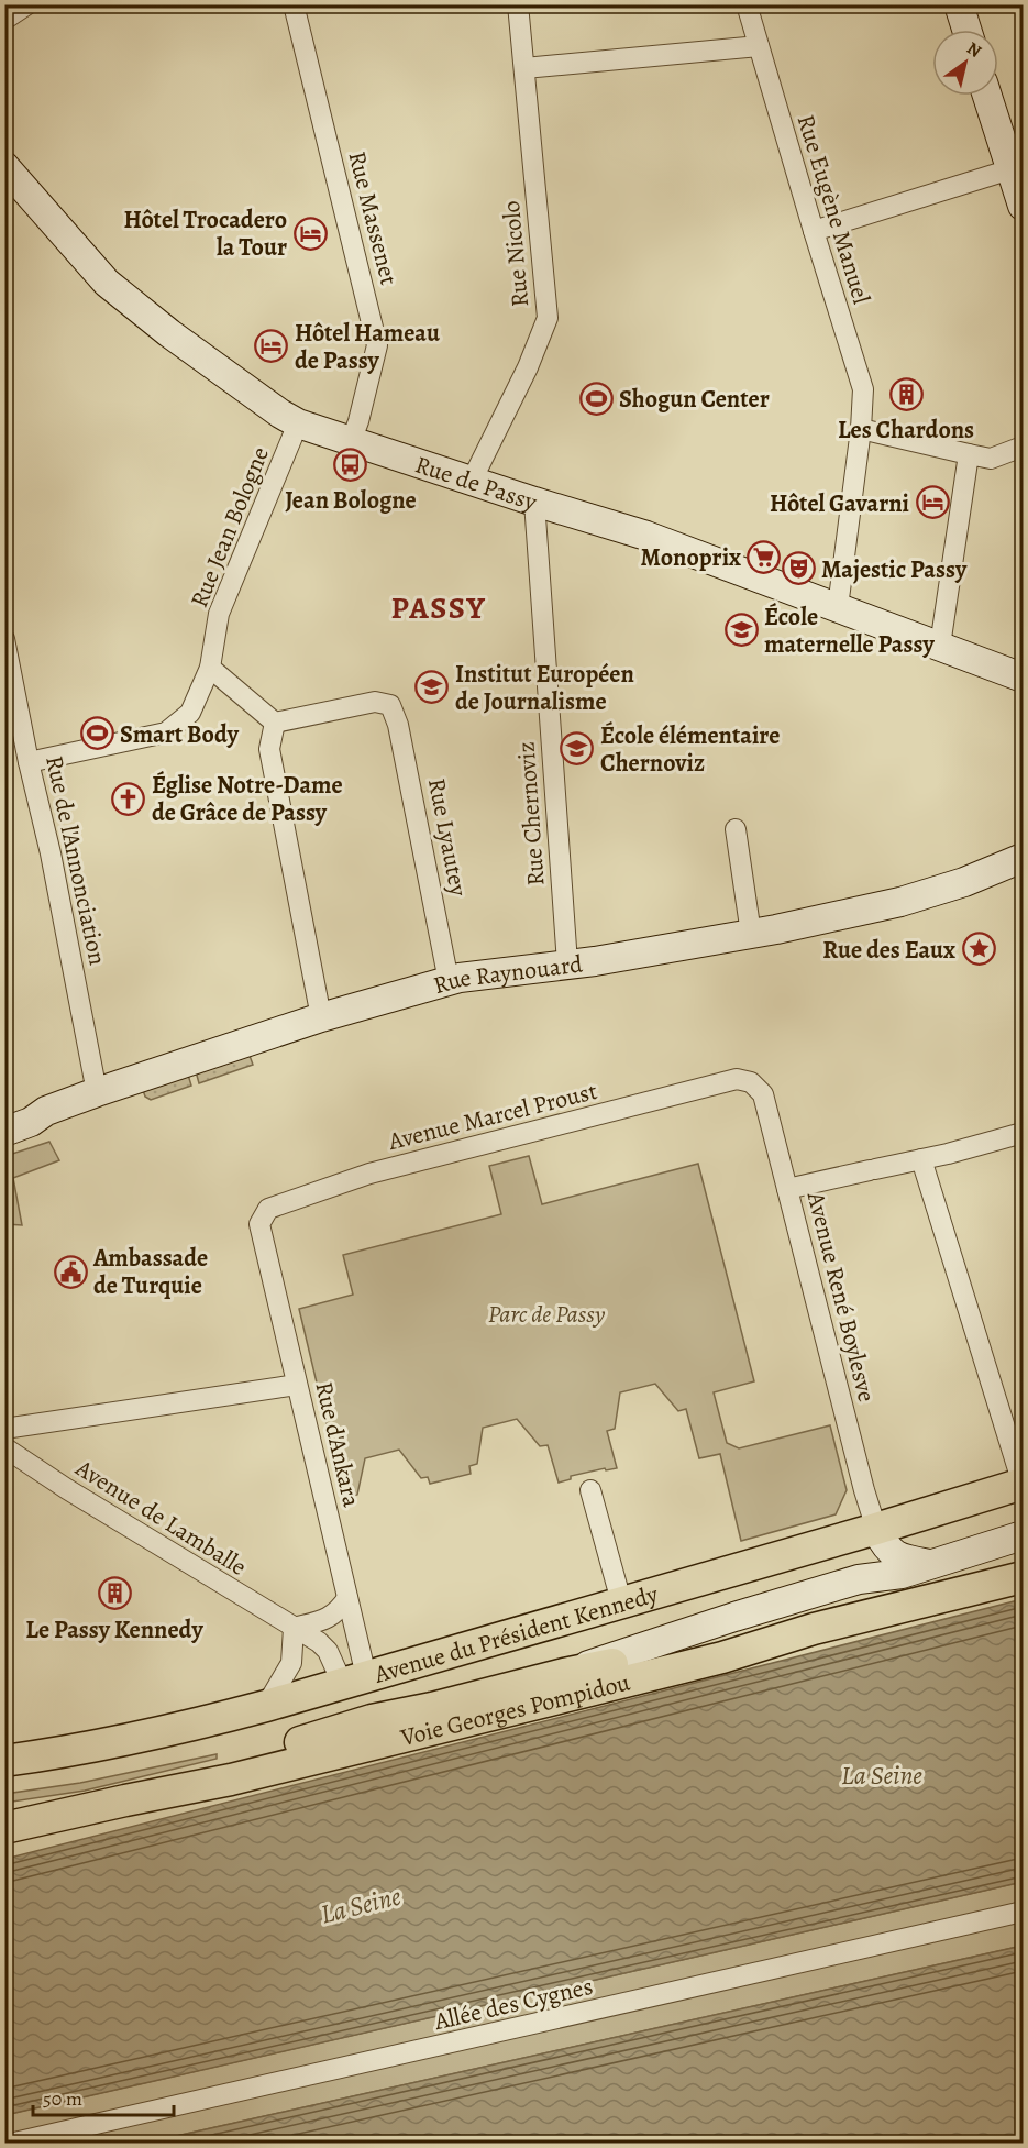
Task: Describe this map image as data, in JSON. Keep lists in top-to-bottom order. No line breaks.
{"streets":{"main road":["Avenue du Président Kennedy","Voie Georges Pompidou"],"street":["Rue Eugène Manuel","Rue Massenet","Rue Nicolo","Rue de Passy","Rue Jean Bologne","Rue Chernoviz","Rue Lyautey","Rue de l'Annonciation","Rue Raynouard","Avenue Marcel Proust","Avenue René Boylesve","Rue d'Ankara","Avenue de Lamballe","Allée des Cygnes"]},"crossings":[["Rue Eugène Manuel","Rue de Passy"],["Rue Massenet","Rue de Passy"],["Rue Nicolo","Rue de Passy"],["Rue de Passy","Rue Jean Bologne"],["Rue de Passy","Rue Chernoviz"],["Rue Jean Bologne","Rue de l'Annonciation"],["Rue Chernoviz","Rue Raynouard"],["Rue Lyautey","Rue Raynouard"],["Rue de l'Annonciation","Rue Raynouard"],["Avenue Marcel Proust","Avenue René Boylesve"],["Avenue Marcel Proust","Rue d'Ankara"],["Avenue René Boylesve","Avenue du Président Kennedy"],["Rue d'Ankara","Avenue de Lamballe"],["Rue d'Ankara","Avenue du Président Kennedy"],["Avenue de Lamballe","Avenue du Président Kennedy"]],"districts":["PASSY"],"water":["La Seine"],"parks":["Parc de Passy"],"places":{"hotel":["Hôtel Trocadero la Tour","Hôtel Hameau de Passy","Hôtel Gavarni"],"building":["Les Chardons","Le Passy Kennedy"],"sports":["Shogun Center","Smart Body"],"bus stop":["Jean Bologne"],"supermarket":["Monoprix"],"theatre":["Majestic Passy"],"school or university":["École maternelle Passy","Institut Européen de Journalisme","École élémentaire Chernoviz"],"church":["Église Notre-Dame de Grâce de Passy"],"place":["Rue des Eaux"],"public building":["Ambassade de Turquie"]},"scale_bar":"50 m","north":"top right"}
